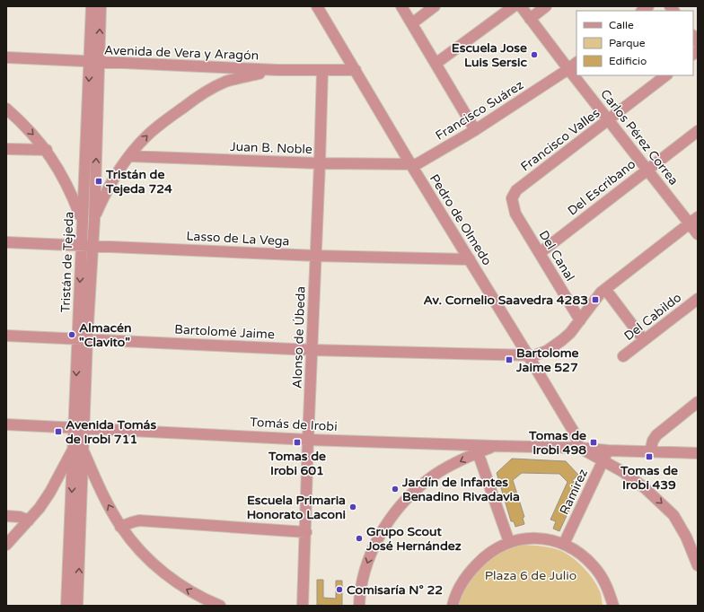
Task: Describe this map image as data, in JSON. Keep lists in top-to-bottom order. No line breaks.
{"streets":{"street":["Avenida de Vera y Aragón","Francisco Suárez","Carlos Pérez Correa","Francisco Valles","Juan B. Noble","Del Escribano","Pedro de Olmedo","Lasso de La Vega","Del Canal","Tristán de Tejeda","Del Cabildo","Bartolomé Jaime","Alonso de Úbeda","Tomás de Irobi","Ramirez"]},"crossings":[["Avenida de Vera y Aragón","Pedro de Olmedo"],["Avenida de Vera y Aragón","Tristán de Tejeda"],["Avenida de Vera y Aragón","Alonso de Úbeda"],["Francisco Suárez","Carlos Pérez Correa"],["Francisco Suárez","Juan B. Noble"],["Francisco Suárez","Pedro de Olmedo"],["Carlos Pérez Correa","Francisco Valles"],["Carlos Pérez Correa","Del Escribano"],["Carlos Pérez Correa","Bartolomé Jaime"],["Francisco Valles","Del Canal"],["Juan B. Noble","Pedro de Olmedo"],["Juan B. Noble","Alonso de Úbeda"],["Del Escribano","Del Canal"],["Pedro de Olmedo","Lasso de La Vega"],["Pedro de Olmedo","Bartolomé Jaime"],["Pedro de Olmedo","Tomás de Irobi"],["Lasso de La Vega","Tristán de Tejeda"],["Lasso de La Vega","Alonso de Úbeda"],["Del Canal","Bartolomé Jaime"],["Tristán de Tejeda","Bartolomé Jaime"],["Tristán de Tejeda","Tomás de Irobi"],["Bartolomé Jaime","Alonso de Úbeda"],["Alonso de Úbeda","Tomás de Irobi"]],"parks":["Plaza 6 de Julio"],"places":{"other":["Escuela Jose Luis Sersic","Almacén \"Clavito\"","Jardín de Infantes Benadino Rivadavia","Escuela Primaria Honorato Laconi","Grupo Scout José Hernández","Comisaría N° 22"],"transit":["Tristán de Tejeda 724","Av. Cornelio Saavedra 4283","Bartolome Jaime 527","Avenida Tomás de Irobi 711","Tomas de Irobi 601","Tomas de Irobi 498","Tomas de Irobi 439"]},"legend":["Calle","Parque","Edificio"]}
